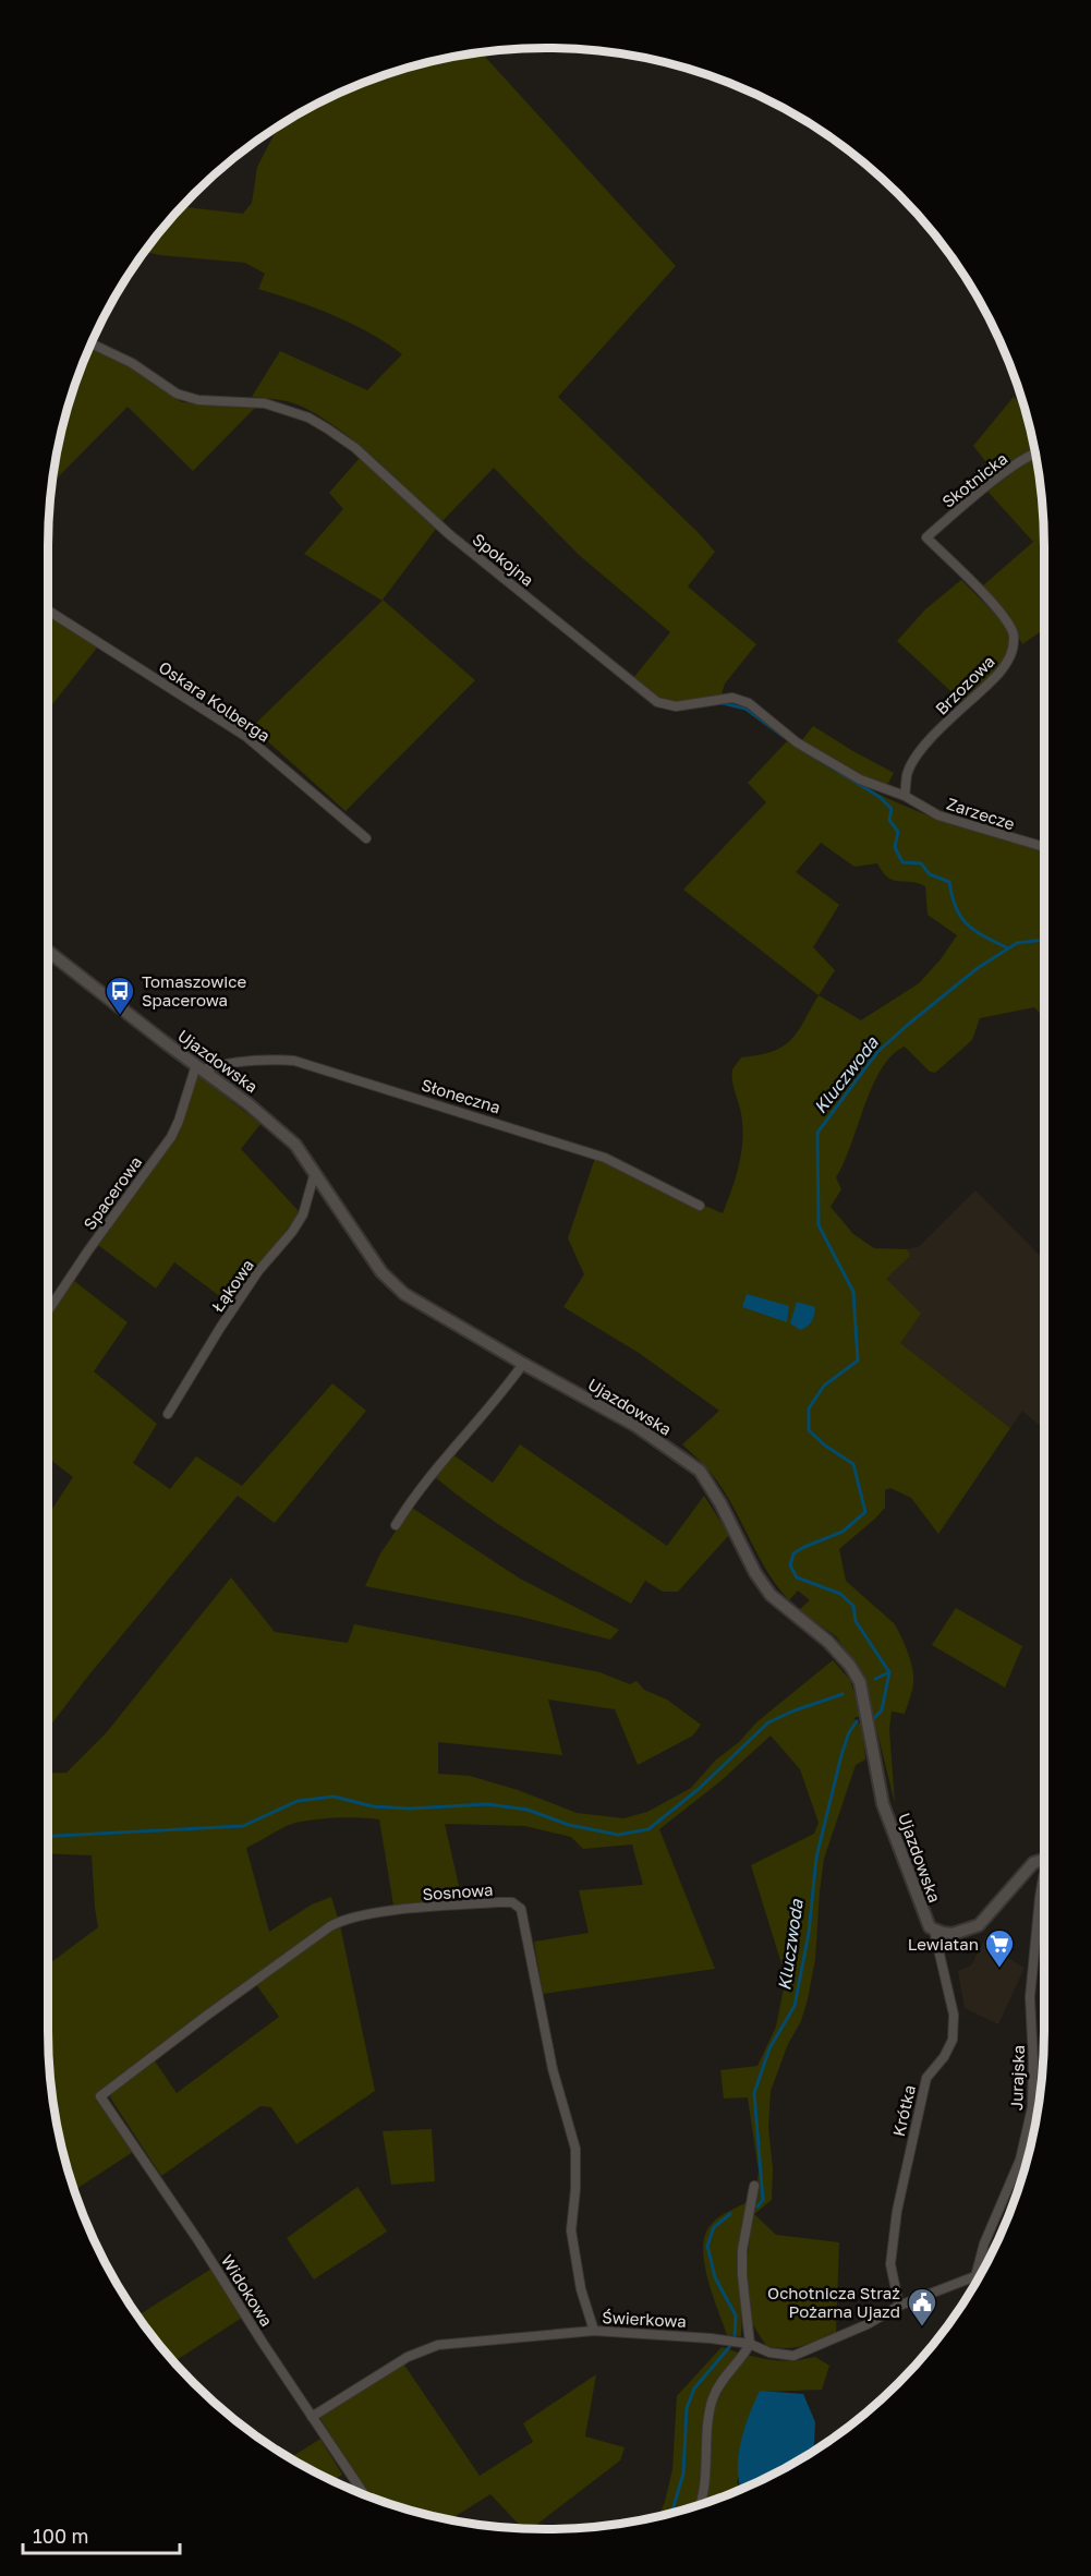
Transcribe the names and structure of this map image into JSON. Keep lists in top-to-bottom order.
{
  "streets": {
    "street": [
      "Skotnicka",
      "Spokojna",
      "Brzozowa",
      "Oskara Kolberga",
      "Zarzecze",
      "Ujazdowska",
      "Słoneczna",
      "Spacerowa",
      "Łąkowa",
      "Sosnowa",
      "Jurajska",
      "Krótka",
      "Widokowa",
      "Świerkowa"
    ]
  },
  "crossings": [
    ["Skotnicka", "Brzozowa"],
    ["Spokojna", "Brzozowa"],
    ["Spokojna", "Zarzecze"],
    ["Brzozowa", "Zarzecze"],
    ["Ujazdowska", "Słoneczna"],
    ["Ujazdowska", "Spacerowa"],
    ["Ujazdowska", "Łąkowa"],
    ["Ujazdowska", "Krótka"],
    ["Słoneczna", "Spacerowa"],
    ["Sosnowa", "Widokowa"],
    ["Sosnowa", "Świerkowa"],
    ["Jurajska", "Świerkowa"],
    ["Krótka", "Świerkowa"],
    ["Widokowa", "Świerkowa"]
  ],
  "water": ["Kluczwoda"],
  "places": {
    "bus stop": ["Tomaszowice Spacerowa"],
    "supermarket": ["Lewiatan"],
    "public building": ["Ochotnicza Straż Pożarna Ujazd"]
  },
  "scale_bar": "100 m"
}
